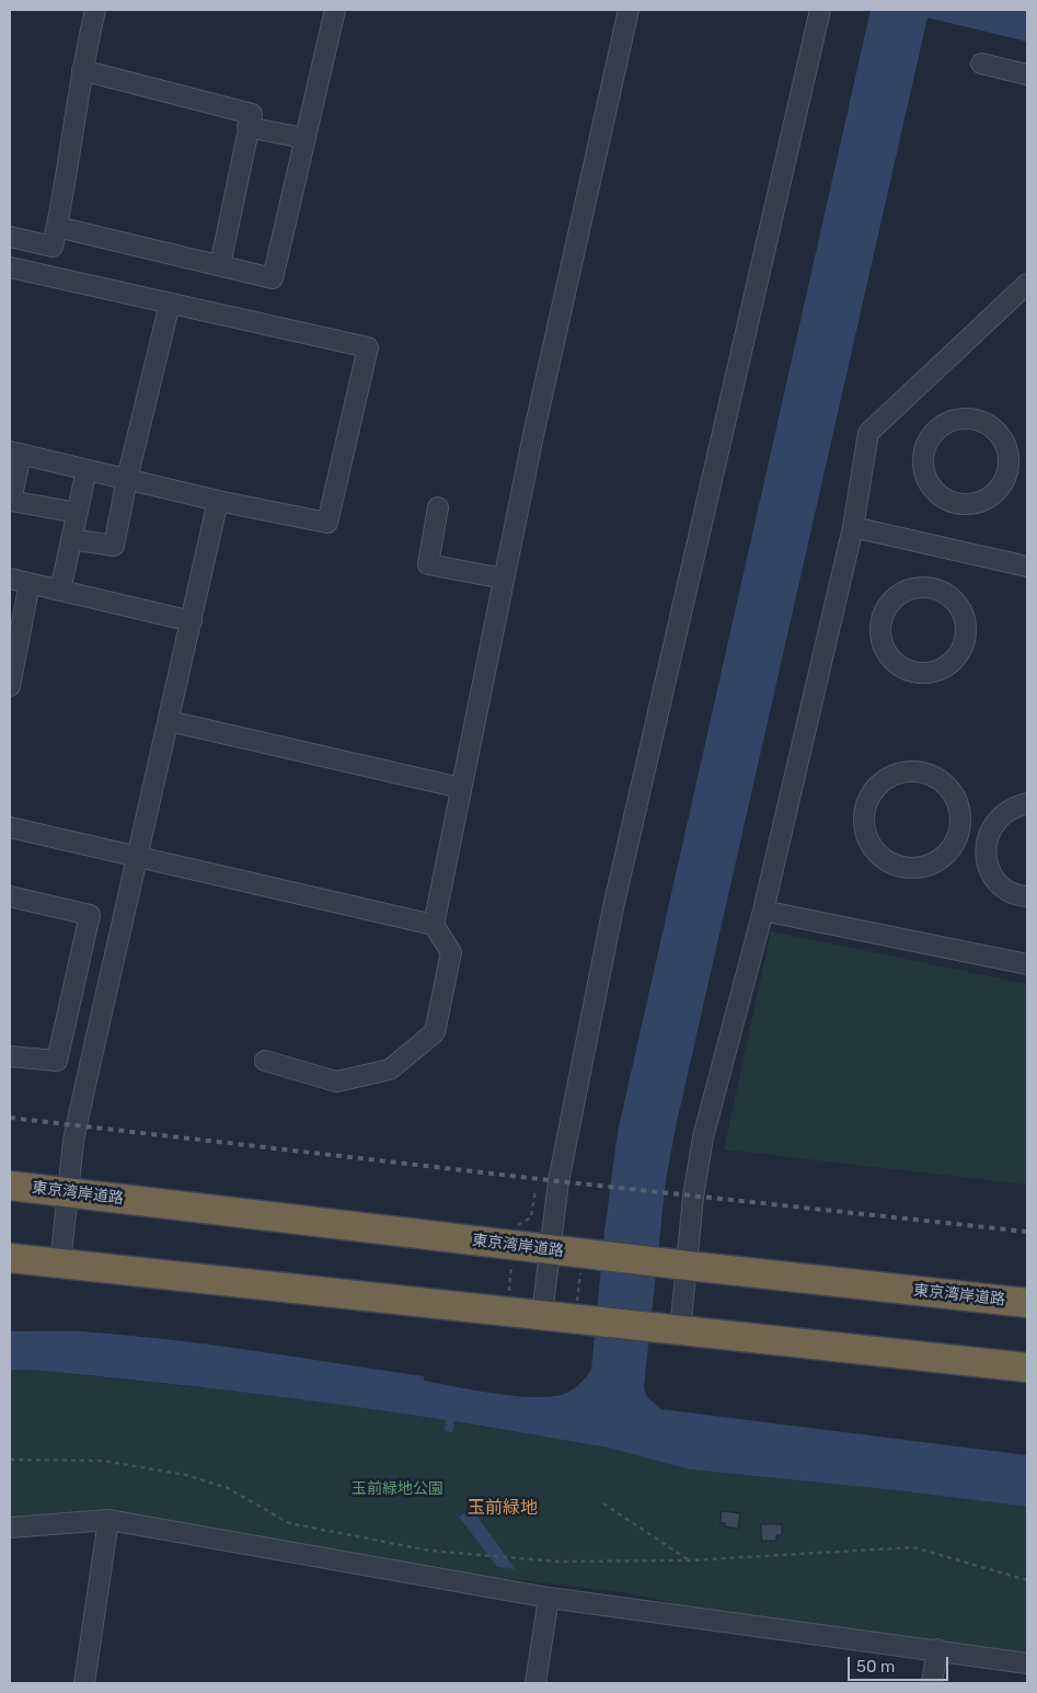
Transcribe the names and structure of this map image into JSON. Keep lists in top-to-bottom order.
{
  "streets": {
    "highway": ["東京湾岸道路"]
  },
  "districts": ["玉前緑地"],
  "parks": ["玉前緑地公園"],
  "scale_bar": "50 m"
}
